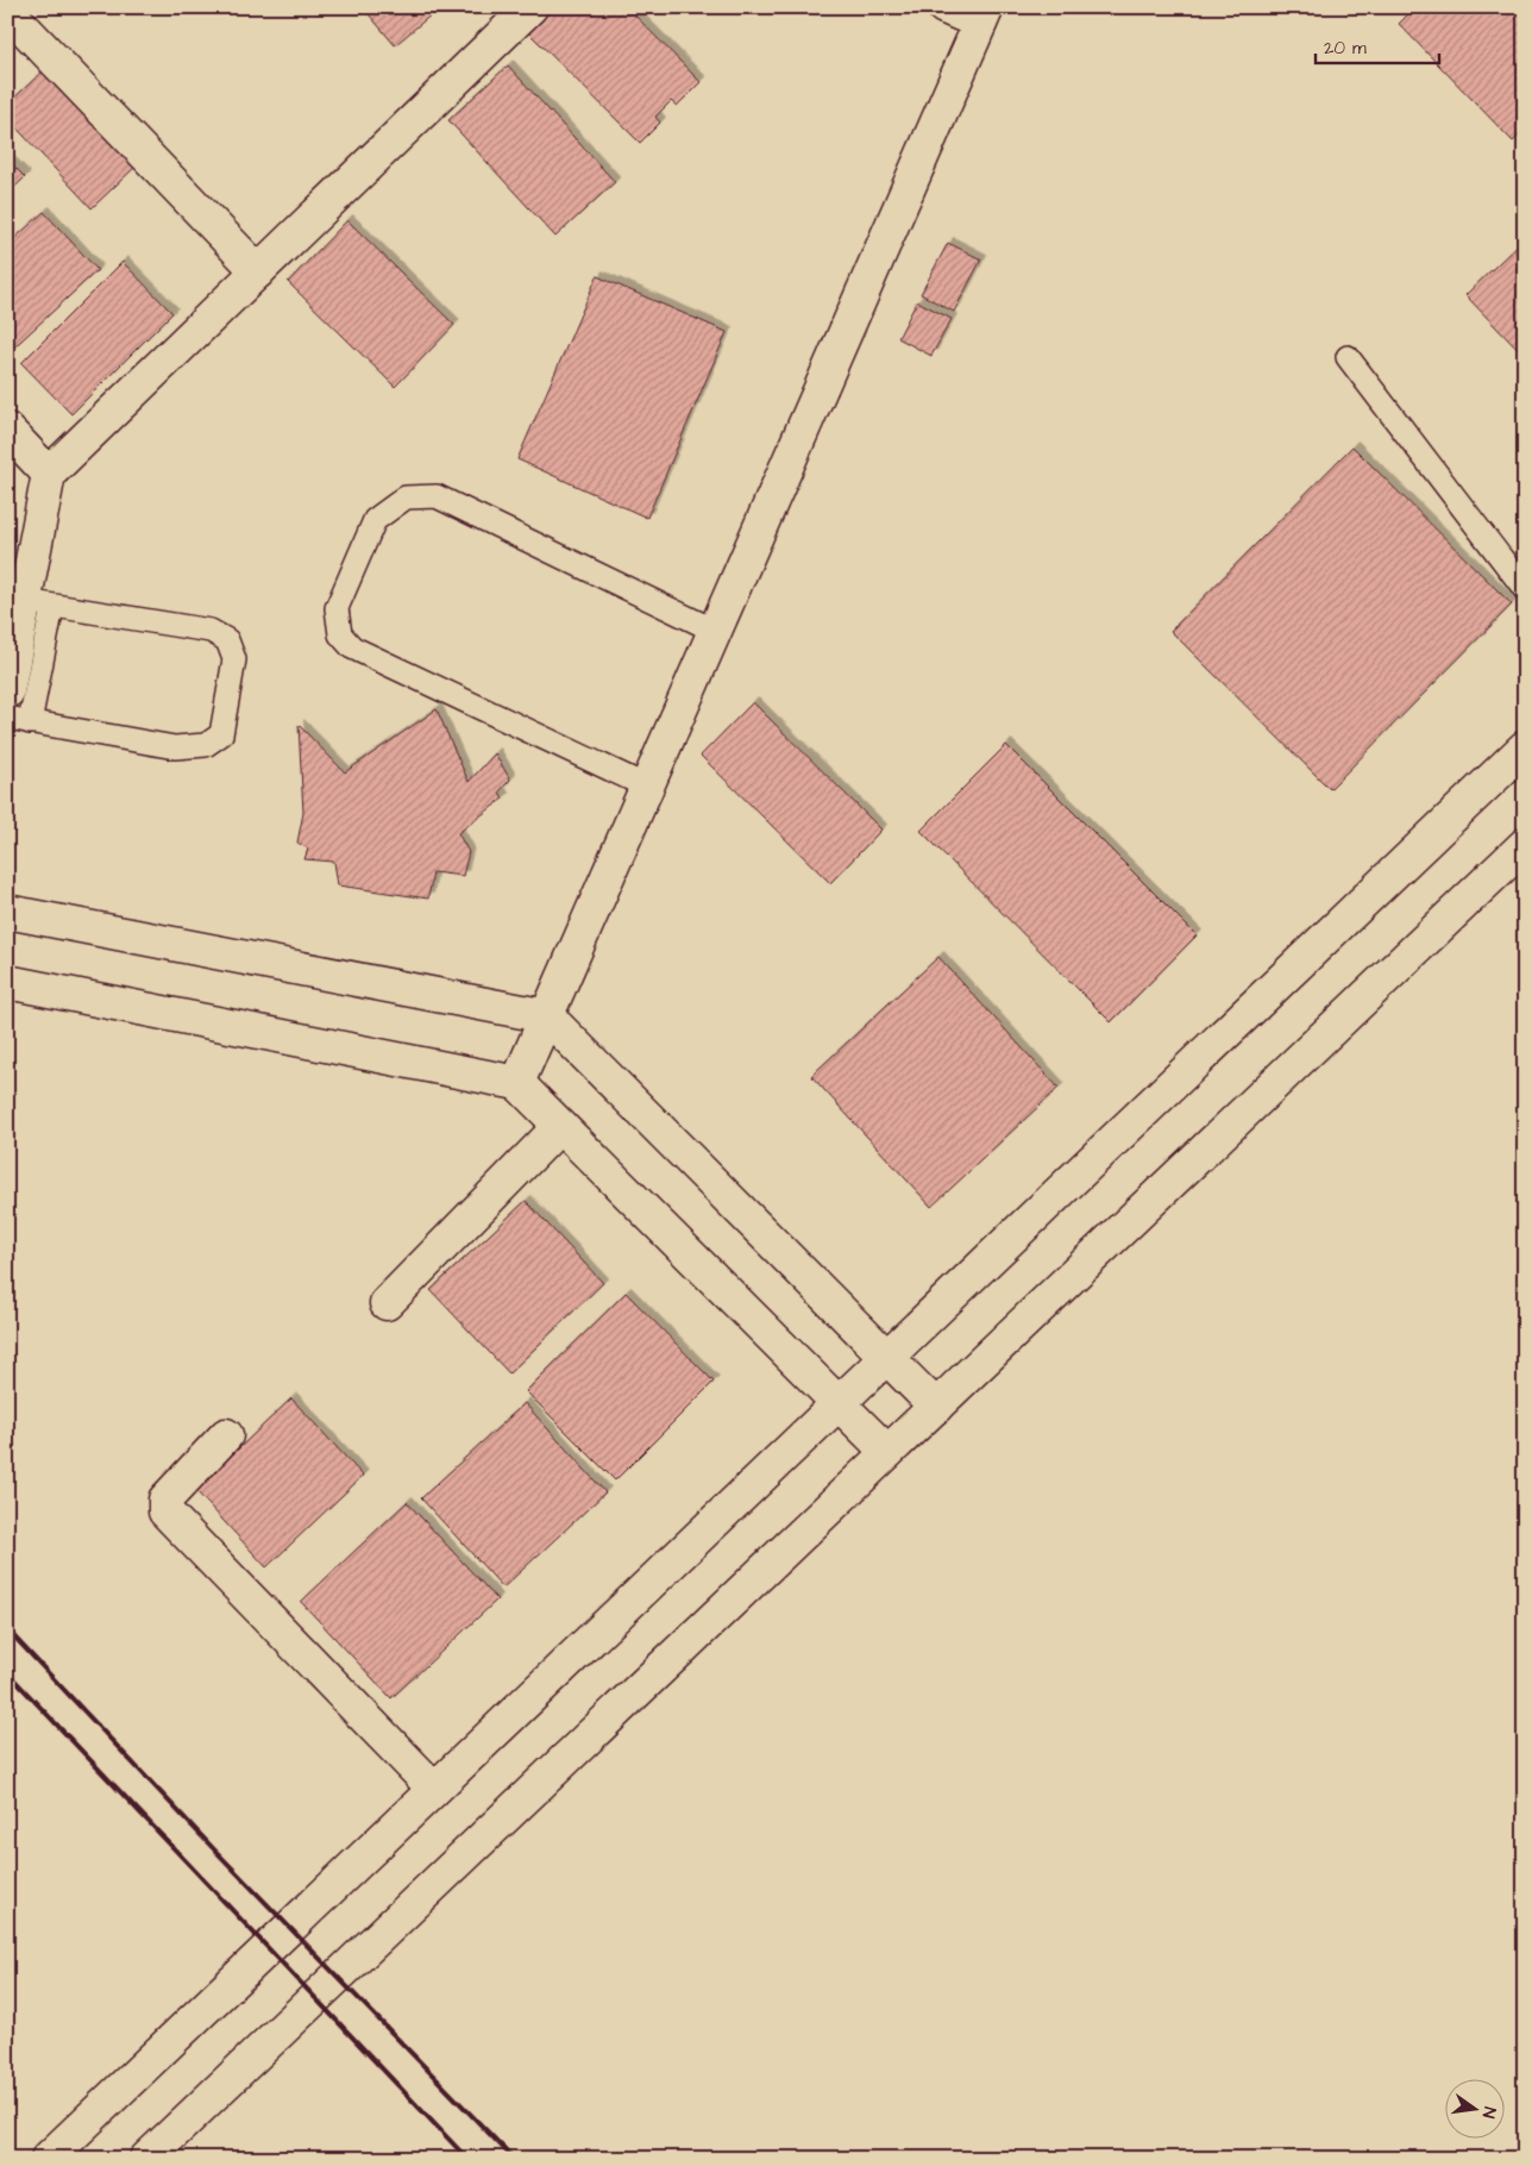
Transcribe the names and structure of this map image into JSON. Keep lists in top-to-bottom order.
{
  "scale_bar": "20 m",
  "north": "right"
}
